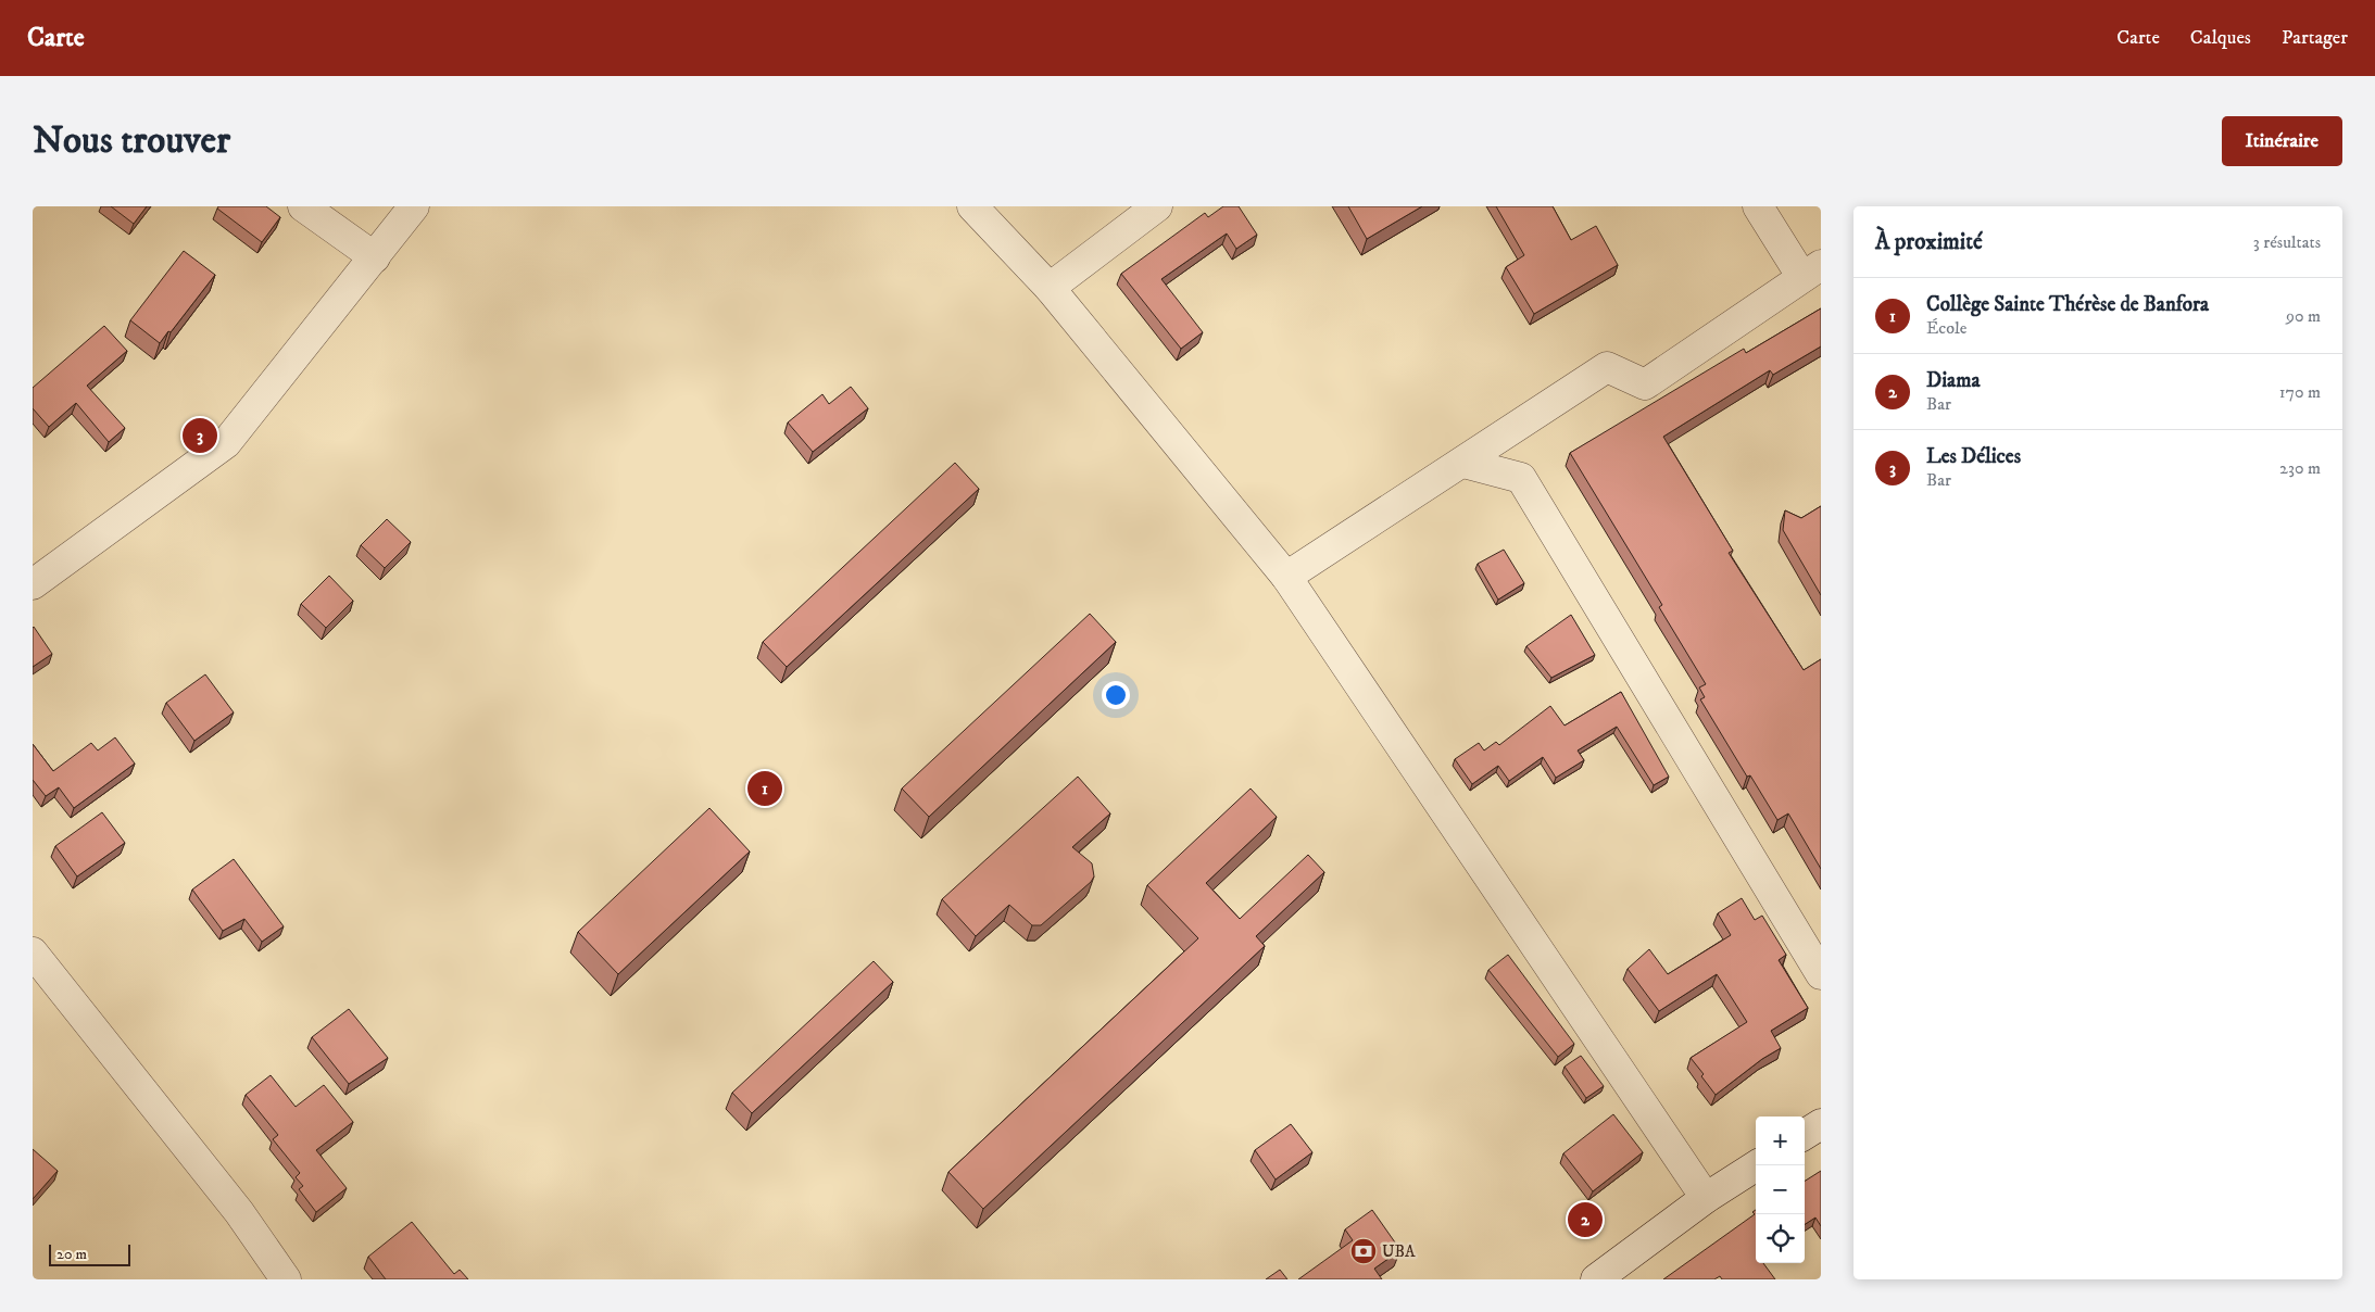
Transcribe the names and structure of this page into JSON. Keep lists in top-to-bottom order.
{
  "places": {
    "bank": ["UBA"]
  },
  "scale_bar": "20 m",
  "page": {
    "header": "Carte",
    "nav": ["Carte", "Calques", "Partager"],
    "buttons": "Itinéraire",
    "title": "Nous trouver",
    "heading": ["À proximité", "3 résultats"],
    "list": [
      {
        "mark": "1",
        "name": "Collège Sainte Thérèse de Banfora",
        "note": "École",
        "value": "90 m"
      },
      {
        "mark": "2",
        "name": "Diama",
        "note": "Bar",
        "value": "170 m"
      },
      {
        "mark": "3",
        "name": "Les Délices",
        "note": "Bar",
        "value": "230 m"
      }
    ],
    "pins": ["3", "1", "2"],
    "map_buttons": ["+", "−"],
    "scale": "20 m"
  }
}
